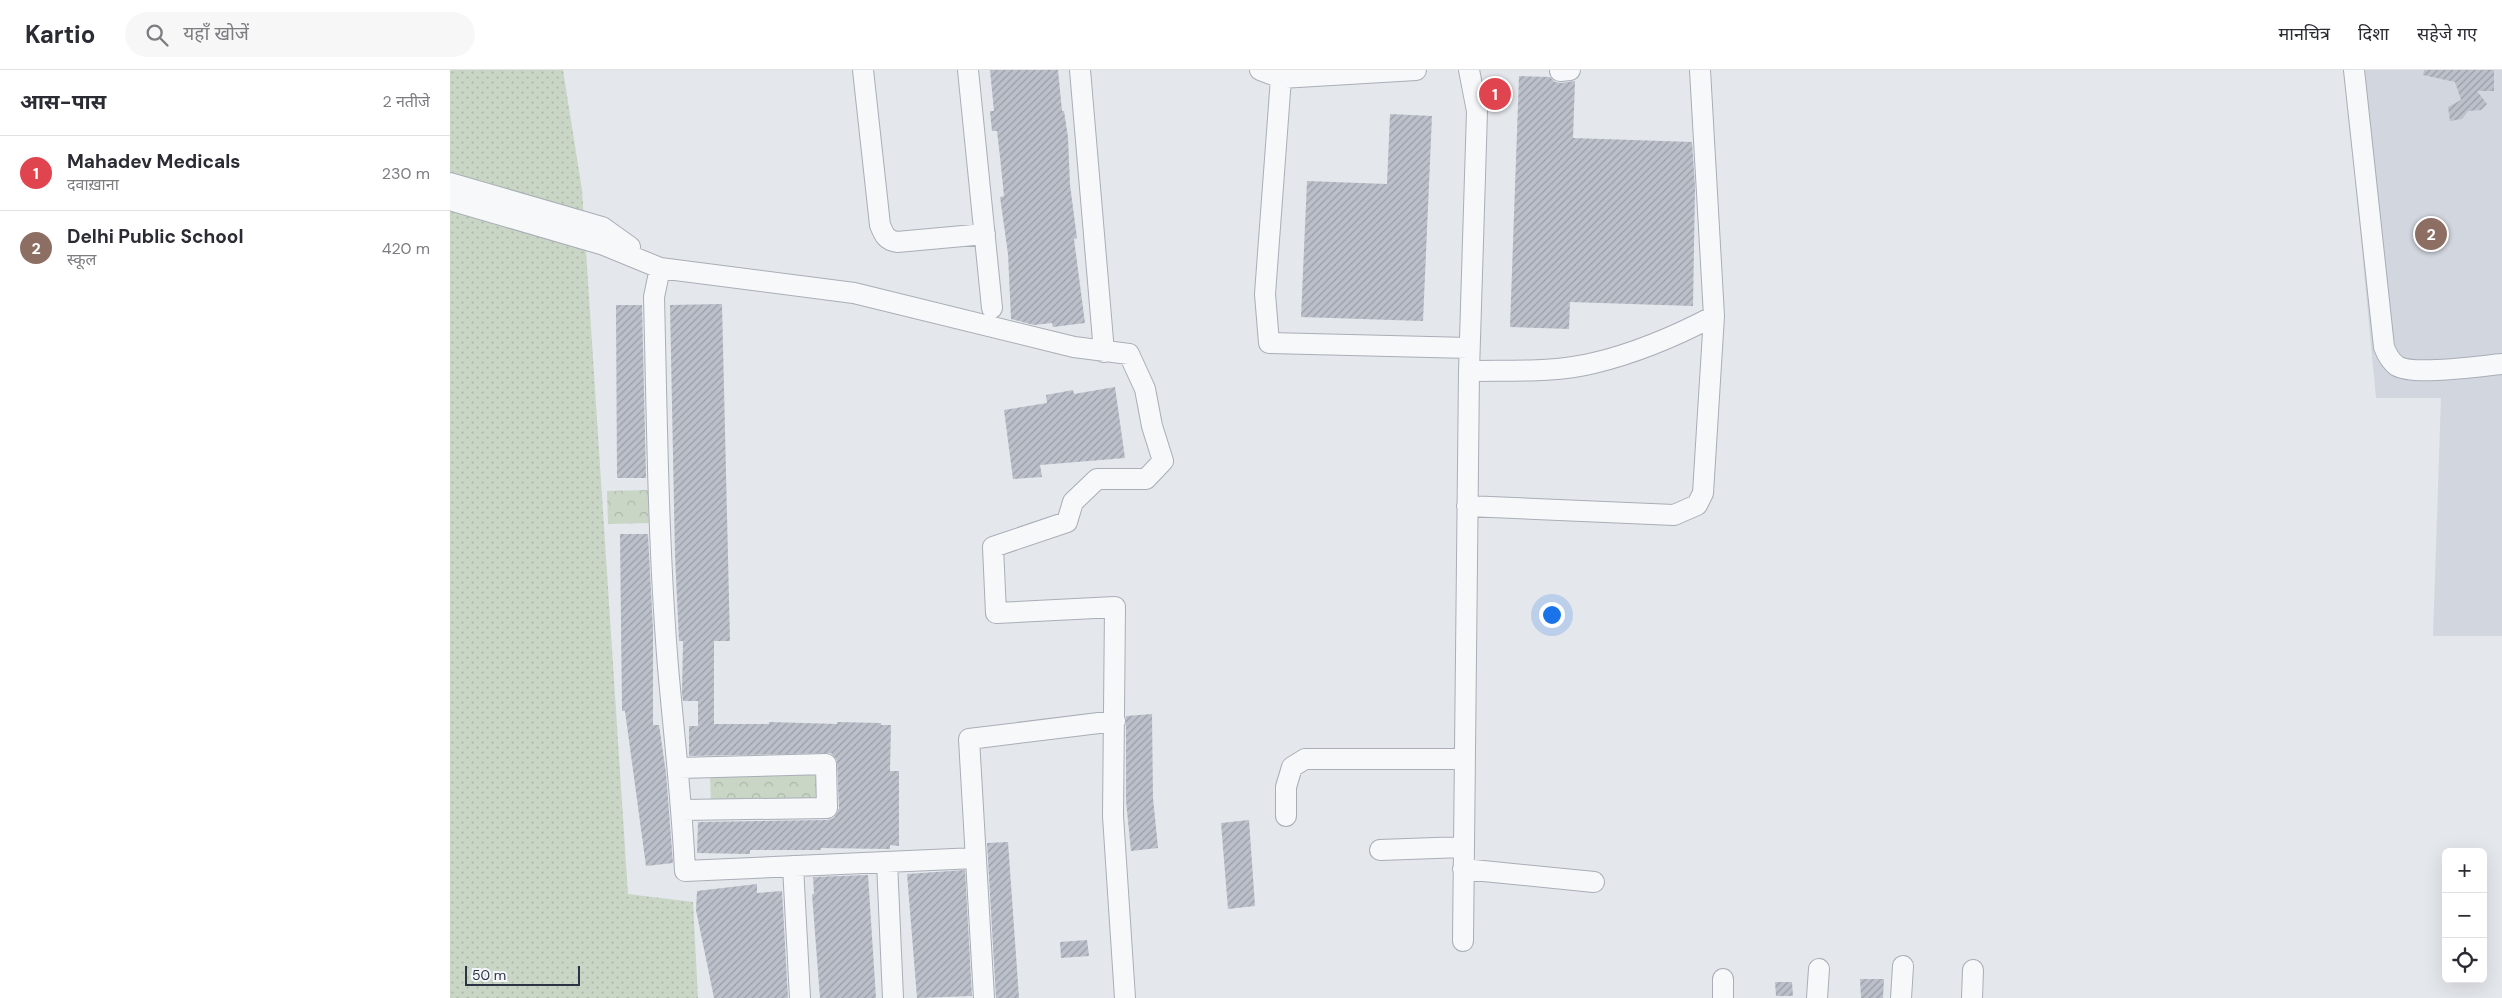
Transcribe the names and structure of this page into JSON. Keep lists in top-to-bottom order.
{
  "scale_bar": "50 m",
  "page": {
    "header": "Kartio",
    "search": "यहाँ खोजें",
    "nav": ["मानचित्र", "दिशा", "सहेजे गए"],
    "heading": ["आस-पास", "2 नतीजे"],
    "pins": ["1", "2"],
    "list": [
      {
        "mark": "1",
        "name": "Mahadev Medicals",
        "note": "दवाख़ाना",
        "value": "230 m"
      },
      {
        "mark": "2",
        "name": "Delhi Public School",
        "note": "स्कूल",
        "value": "420 m"
      }
    ],
    "map_buttons": ["+", "−"],
    "scale": "50 m"
  }
}
